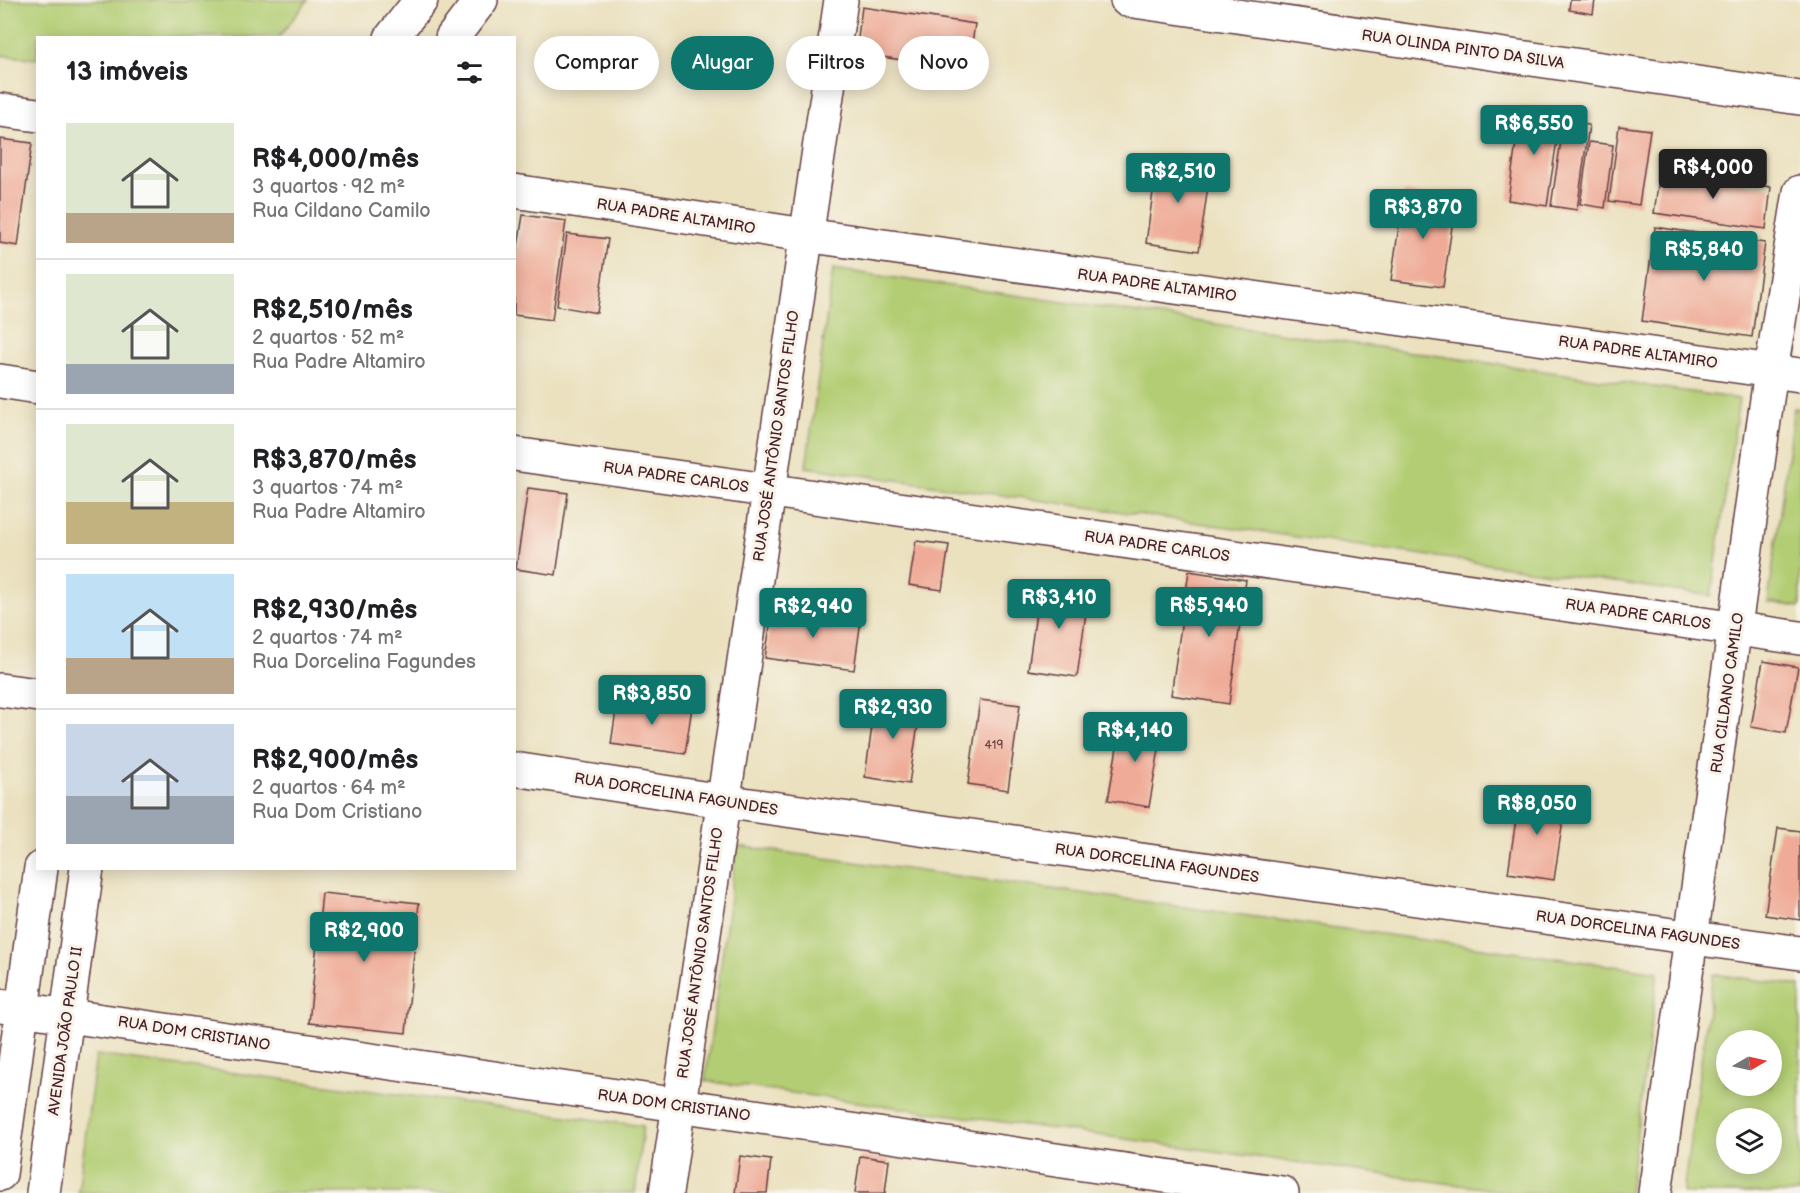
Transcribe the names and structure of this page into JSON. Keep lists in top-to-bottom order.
{
  "streets": {
    "street": [
      "RUA OLINDA PINTO DA SILVA",
      "RUA PADRE ALTAMIRO",
      "RUA JOSÉ ANTÔNIO SANTOS FILHO",
      "RUA PADRE CARLOS",
      "RUA CILDANO CAMILO",
      "RUA DORCELINA FAGUNDES",
      "AVENIDA JOÃO PAULO II",
      "RUA DOM CRISTIANO"
    ]
  },
  "crossings": [
    ["RUA PADRE ALTAMIRO", "RUA JOSÉ ANTÔNIO SANTOS FILHO"],
    ["RUA PADRE ALTAMIRO", "RUA CILDANO CAMILO"],
    ["RUA JOSÉ ANTÔNIO SANTOS FILHO", "RUA PADRE CARLOS"],
    ["RUA JOSÉ ANTÔNIO SANTOS FILHO", "RUA DORCELINA FAGUNDES"],
    ["RUA JOSÉ ANTÔNIO SANTOS FILHO", "RUA DOM CRISTIANO"],
    ["RUA PADRE CARLOS", "RUA CILDANO CAMILO"],
    ["RUA CILDANO CAMILO", "RUA DORCELINA FAGUNDES"],
    ["AVENIDA JOÃO PAULO II", "RUA DOM CRISTIANO"]
  ],
  "house_numbers": ["419"],
  "north": "right",
  "page": {
    "chip": [
      "Comprar",
      "Alugar",
      "Filtros",
      "Novo"
    ],
    "heading": "13 imóveis",
    "price": [
      "R$6,550",
      "R$4,000",
      "R$2,510",
      "R$3,870",
      "R$5,840",
      "R$3,410",
      "R$5,940",
      "R$2,940",
      "R$3,850",
      "R$2,930",
      "R$4,140",
      "R$8,050",
      "R$2,900"
    ],
    "list": [
      {
        "name": "R$4,000/mês",
        "note": "3 quartos · 92 m² · Rua Cildano Camilo"
      },
      {
        "name": "R$2,510/mês",
        "note": "2 quartos · 52 m² · Rua Padre Altamiro"
      },
      {
        "name": "R$3,870/mês",
        "note": "3 quartos · 74 m² · Rua Padre Altamiro"
      },
      {
        "name": "R$2,930/mês",
        "note": "2 quartos · 74 m² · Rua Dorcelina Fagundes"
      },
      {
        "name": "R$2,900/mês",
        "note": "2 quartos · 64 m² · Rua Dom Cristiano"
      }
    ]
  }
}
